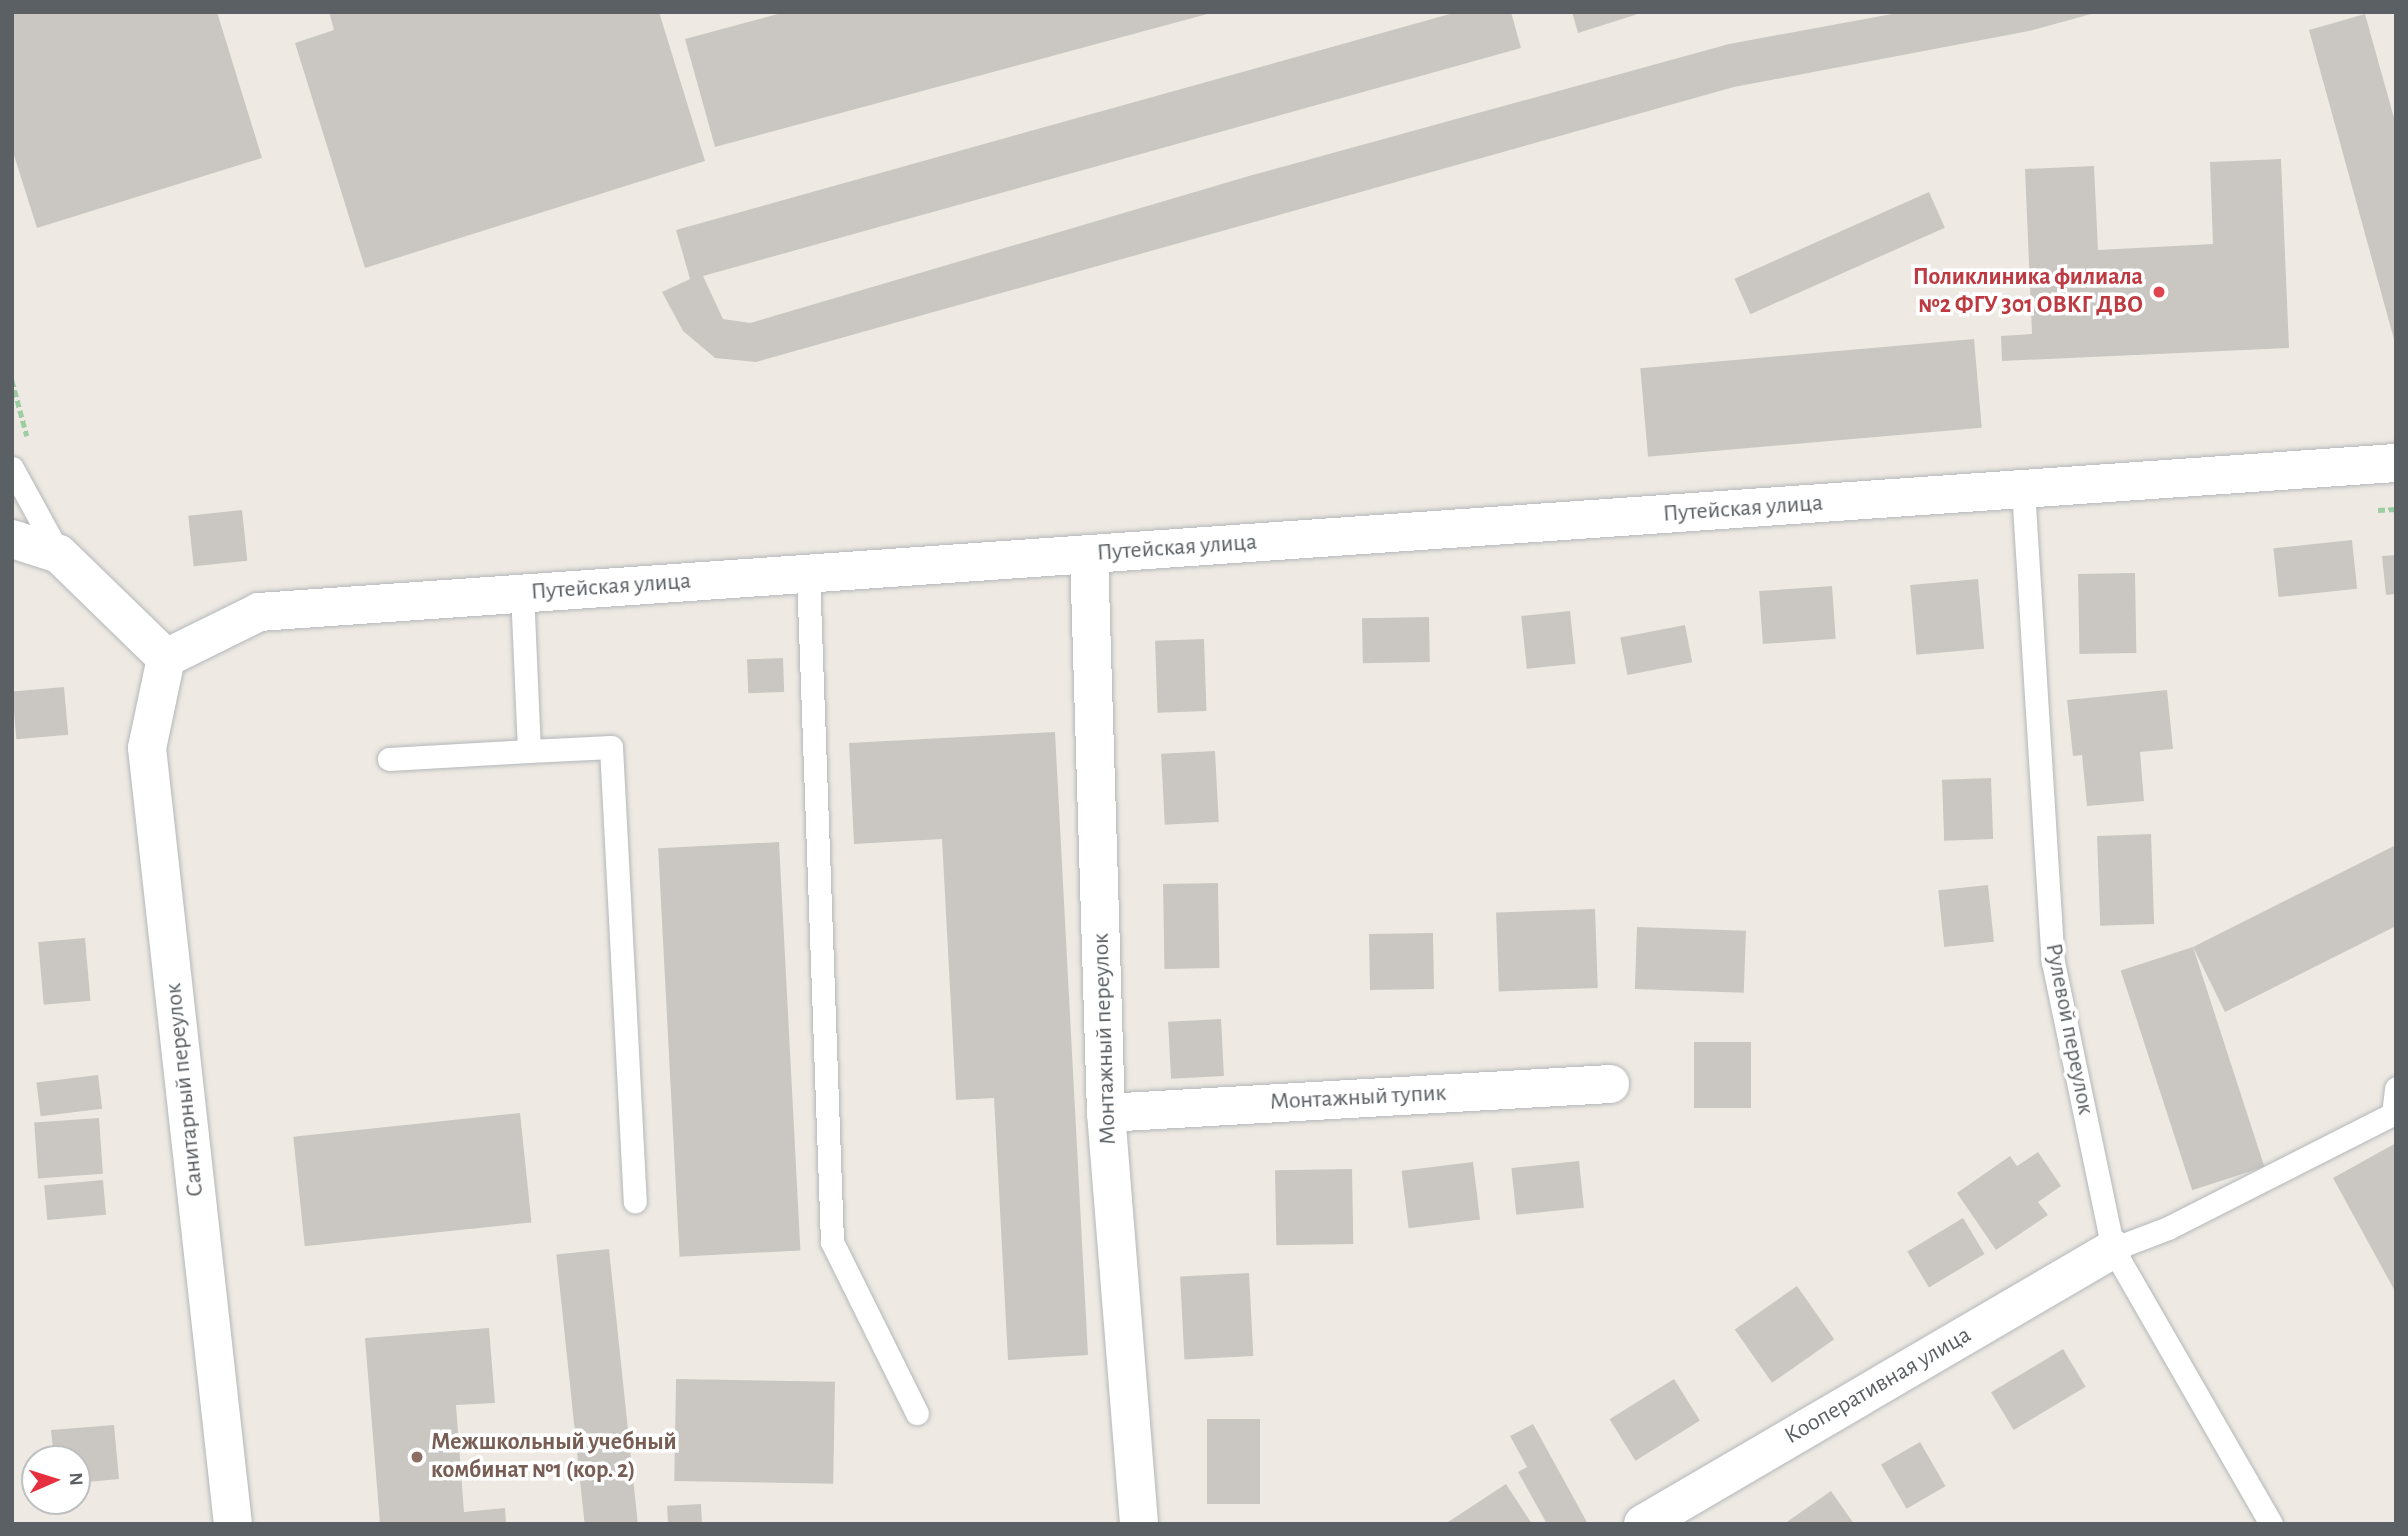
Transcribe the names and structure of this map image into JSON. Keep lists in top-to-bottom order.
{
  "streets": {
    "street": [
      "Путейская улица",
      "Монтажный переулок",
      "Санитарный переулок",
      "Монтажный тупик",
      "Кооперативная улица"
    ],
    "lane": ["Рулевой переулок"]
  },
  "crossings": [
    ["Путейская улица", "Рулевой переулок"],
    ["Путейская улица", "Монтажный переулок"],
    ["Путейская улица", "Санитарный переулок"],
    ["Рулевой переулок", "Кооперативная улица"],
    ["Монтажный переулок", "Монтажный тупик"]
  ],
  "places": ["Поликлиника филиала №2 ФГУ 301 ОВКГ ДВО", "Межшкольный учебный комбинат №1 (кор. 2)"],
  "north": "right"
}
